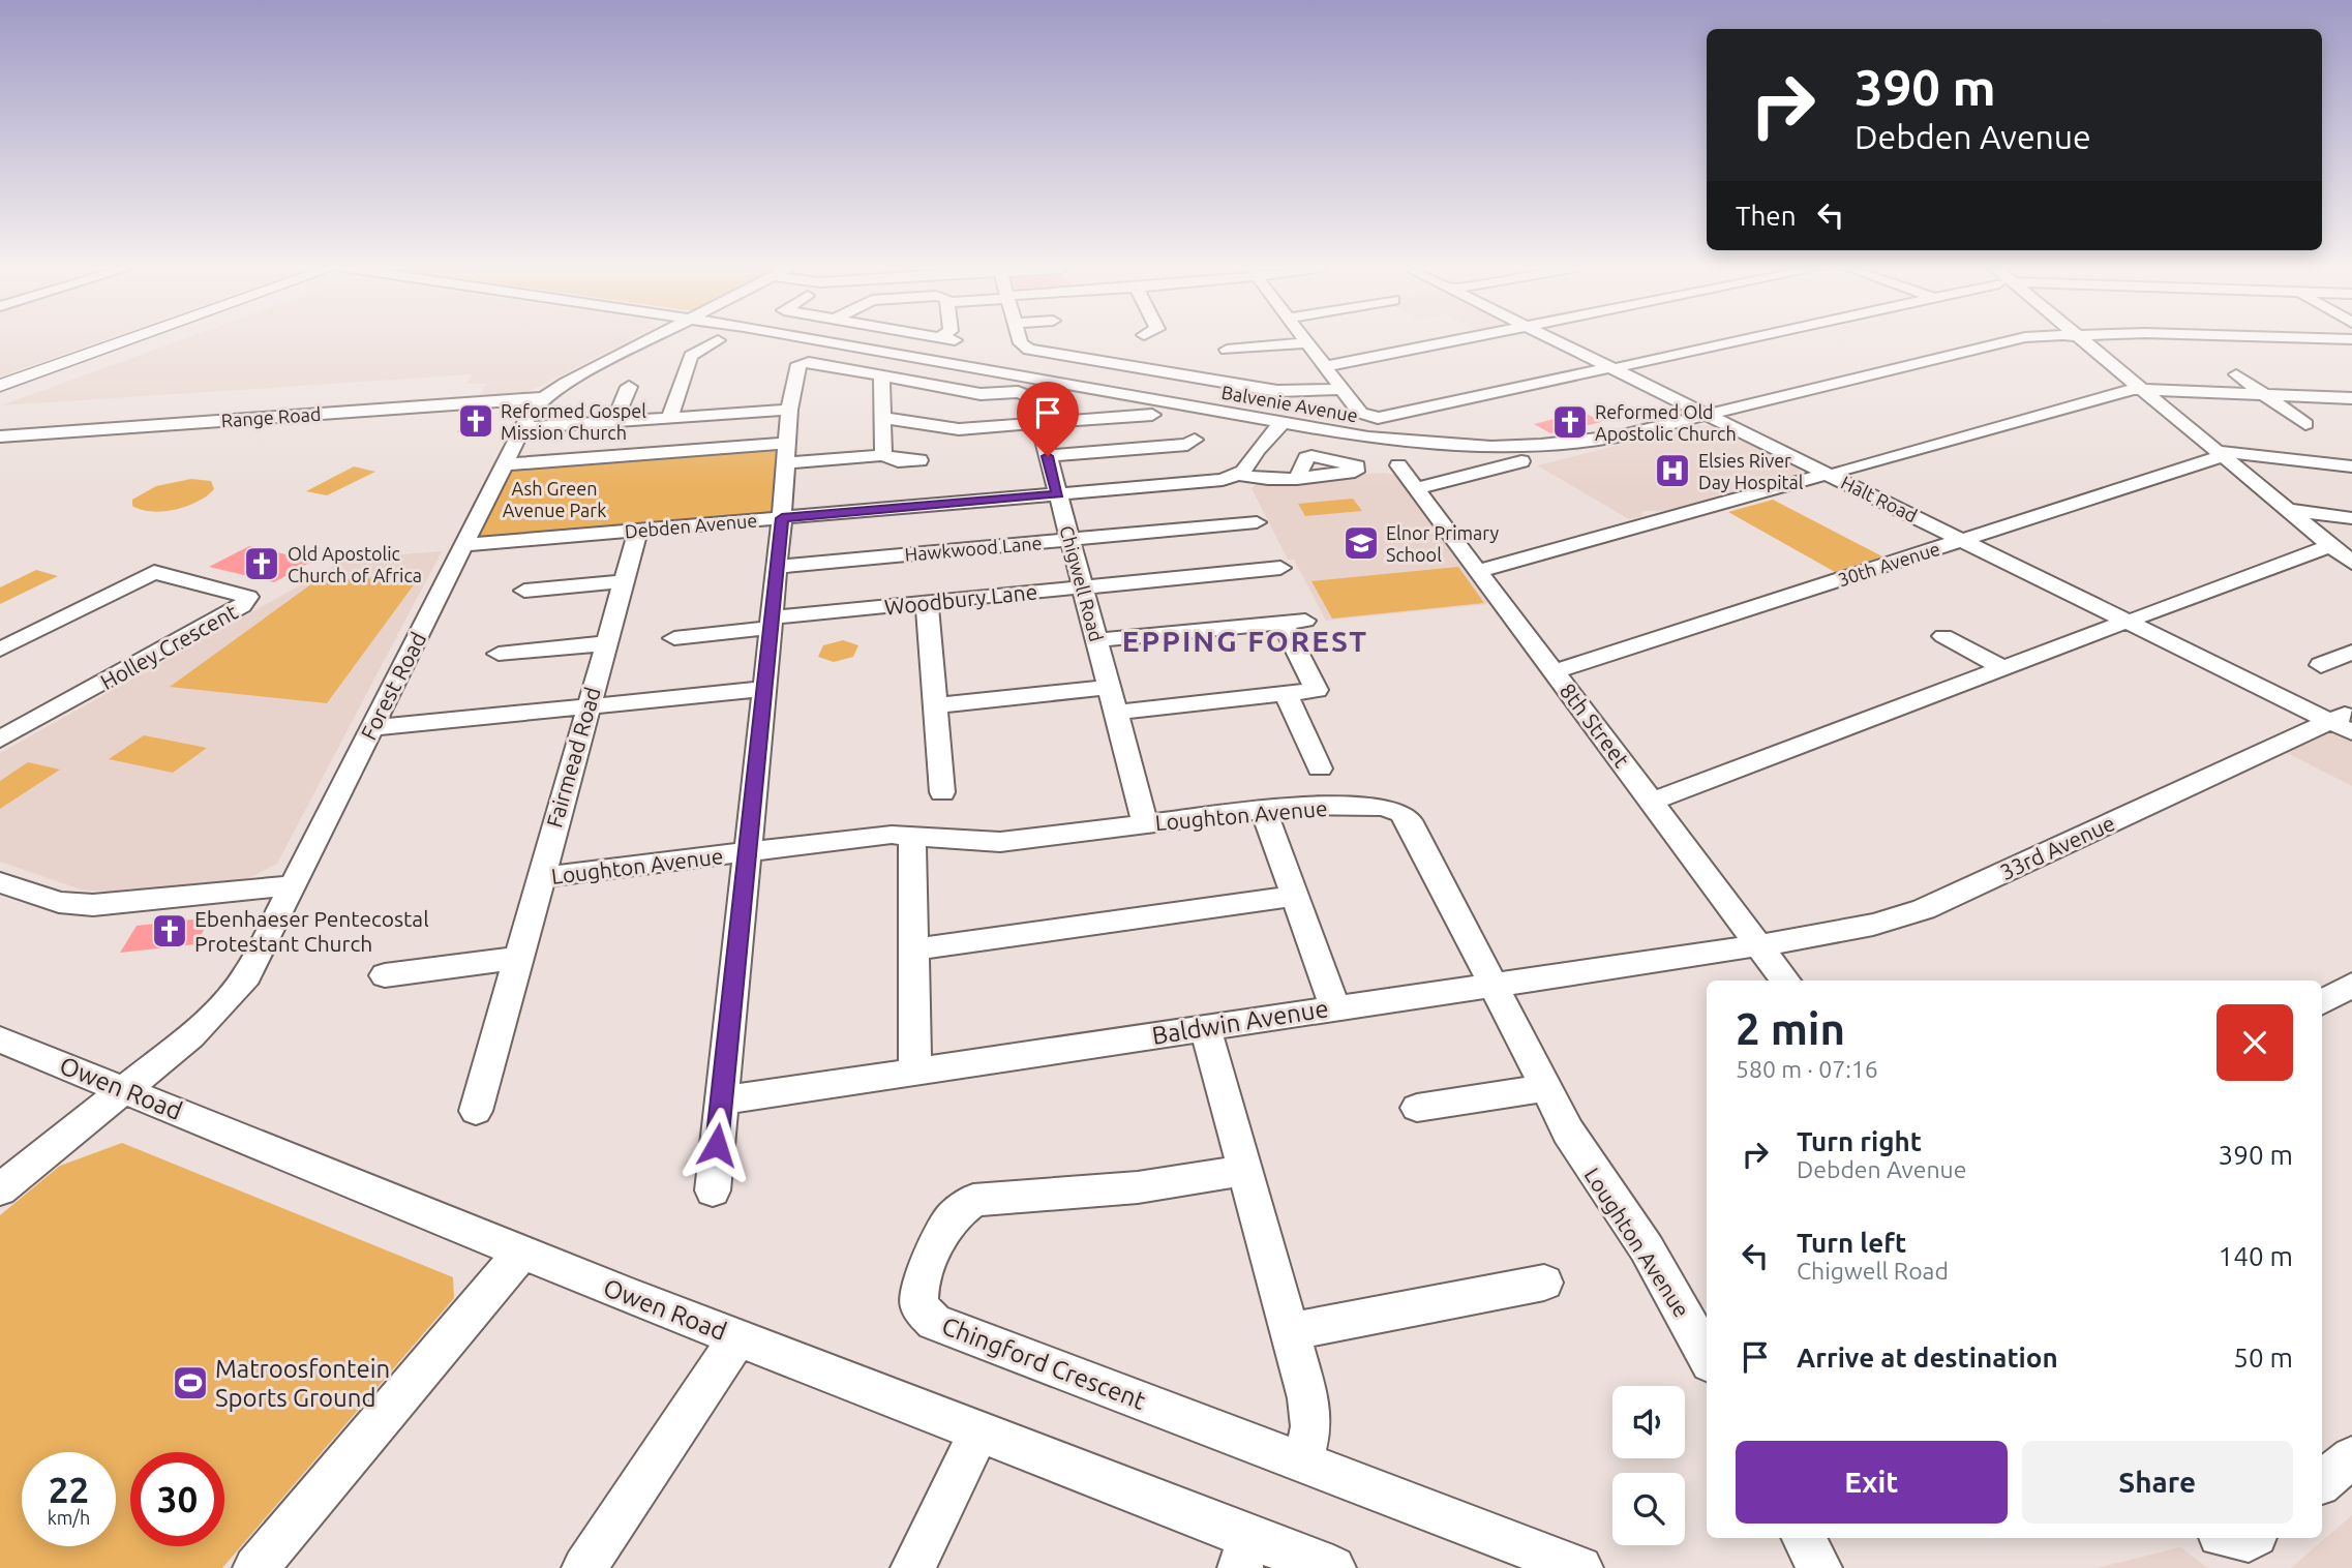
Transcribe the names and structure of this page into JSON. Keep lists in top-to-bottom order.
{
  "streets": {
    "street": [
      "Balvenie Avenue",
      "Range Road",
      "Halt Road",
      "Debden Avenue",
      "Hawkwood Lane",
      "30th Avenue",
      "Chigwell Road",
      "Woodbury Lane",
      "Holley Crescent",
      "Forest Road",
      "8th Street",
      "Fairmead Road",
      "Loughton Avenue",
      "33rd Avenue",
      "Baldwin Avenue",
      "Owen Road",
      "Chingford Crescent"
    ]
  },
  "crossings": [
    ["Balvenie Avenue", "Halt Road"],
    ["Range Road", "Forest Road"],
    ["Halt Road", "30th Avenue"],
    ["Halt Road", "33rd Avenue"],
    ["Debden Avenue", "Chigwell Road"],
    ["Debden Avenue", "Forest Road"],
    ["Debden Avenue", "Fairmead Road"],
    ["Hawkwood Lane", "Chigwell Road"],
    ["30th Avenue", "8th Street"],
    ["Chigwell Road", "Woodbury Lane"],
    ["Chigwell Road", "Loughton Avenue"],
    ["Forest Road", "Owen Road"],
    ["8th Street", "33rd Avenue"],
    ["8th Street", "Baldwin Avenue"],
    ["Fairmead Road", "Loughton Avenue"],
    ["Loughton Avenue", "Baldwin Avenue"],
    ["33rd Avenue", "Baldwin Avenue"]
  ],
  "districts": ["EPPING FOREST"],
  "parks": ["Ash Green Avenue Park"],
  "places": {
    "church": [
      "Reformed Gospel Mission Church",
      "Reformed Old Apostolic Church",
      "Old Apostolic Church of Africa",
      "Ebenhaeser Pentecostal Protestant Church"
    ],
    "hospital": ["Elsies River Day Hospital"],
    "school or university": ["Elnor Primary School"],
    "sports": ["Matroosfontein Sports Ground"]
  },
  "page": {
    "turn": ["390 m", "Debden Avenue"],
    "then": "Then",
    "heading": ["2 min", "580 m · 07:16"],
    "list": [
      {
        "name": "Turn right",
        "note": "Debden Avenue",
        "value": "390 m"
      },
      {
        "name": "Turn left",
        "note": "Chigwell Road",
        "value": "140 m"
      },
      {
        "name": "Arrive at destination",
        "value": "50 m"
      }
    ],
    "buttons": ["Exit", "Share"],
    "speed": "22 km/h",
    "limit": "30"
  }
}
